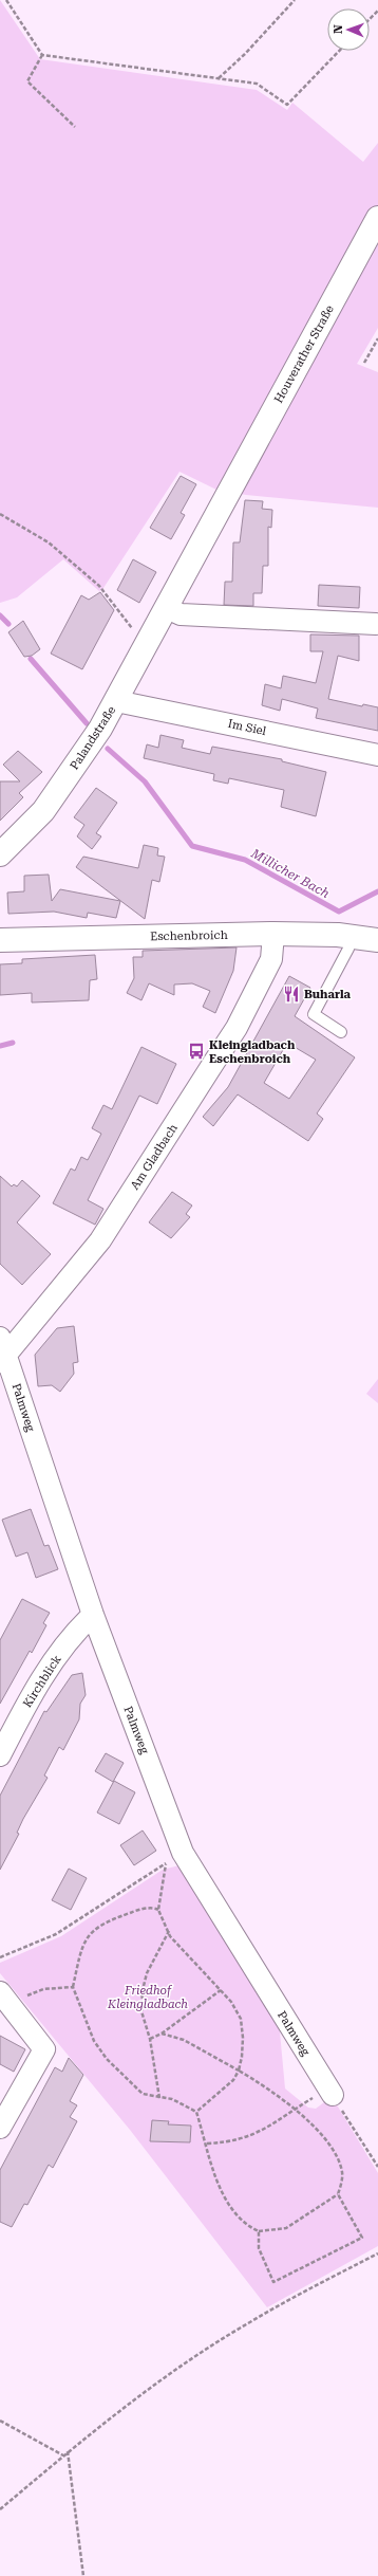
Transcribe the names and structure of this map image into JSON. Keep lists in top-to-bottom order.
{
  "streets": {
    "main road": ["Houverather Straße", "Palandstraße", "Eschenbroich"],
    "street": [
      "Im Siel",
      "Am Gladbach",
      "Palmweg",
      "Kirchblick"
    ]
  },
  "crossings": [
    ["Houverather Straße", "Palandstraße"],
    ["Im Siel", "Palandstraße"],
    ["Eschenbroich", "Am Gladbach"],
    ["Am Gladbach", "Palmweg"],
    ["Palmweg", "Kirchblick"]
  ],
  "water": ["Millicher Bach"],
  "parks": ["Friedhof Kleingladbach"],
  "places": {
    "restaurant": ["Buharla"],
    "bus stop": ["Kleingladbach Eschenbroich"]
  },
  "north": "left"
}
